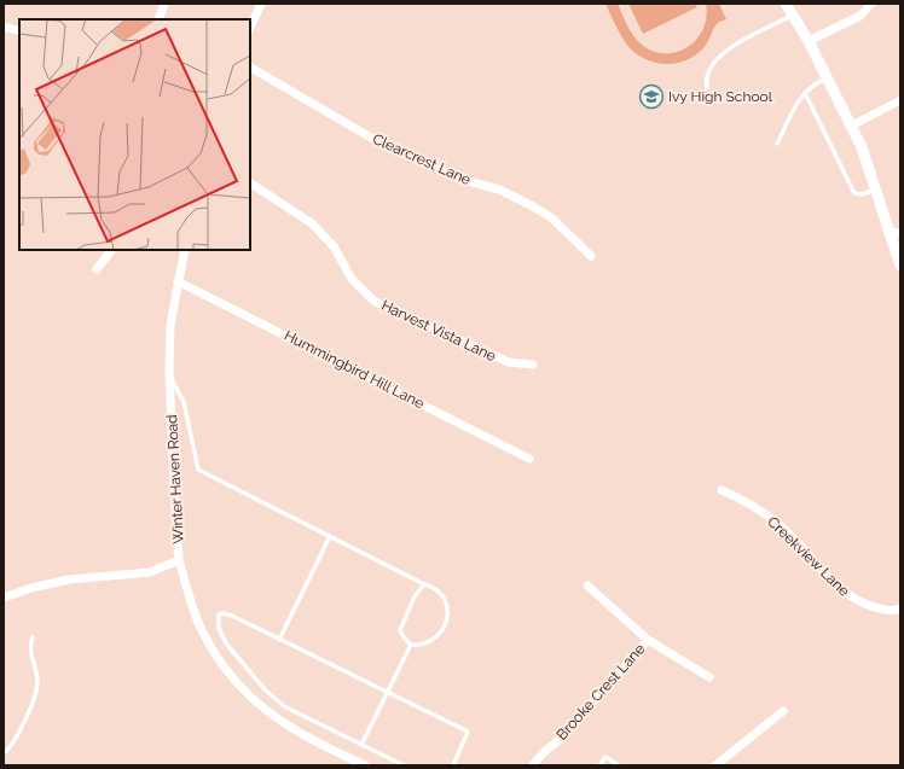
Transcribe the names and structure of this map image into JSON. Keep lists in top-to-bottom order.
{
  "streets": {
    "street": [
      "Clearcrest Lane",
      "Harvest Vista Lane",
      "Hummingbird Hill Lane",
      "Winter Haven Road",
      "Creekview Lane",
      "Brooke Crest Lane"
    ]
  },
  "crossings": [
    ["Hummingbird Hill Lane", "Winter Haven Road"]
  ],
  "places": {
    "school or university": ["Ivy High School"]
  }
}
